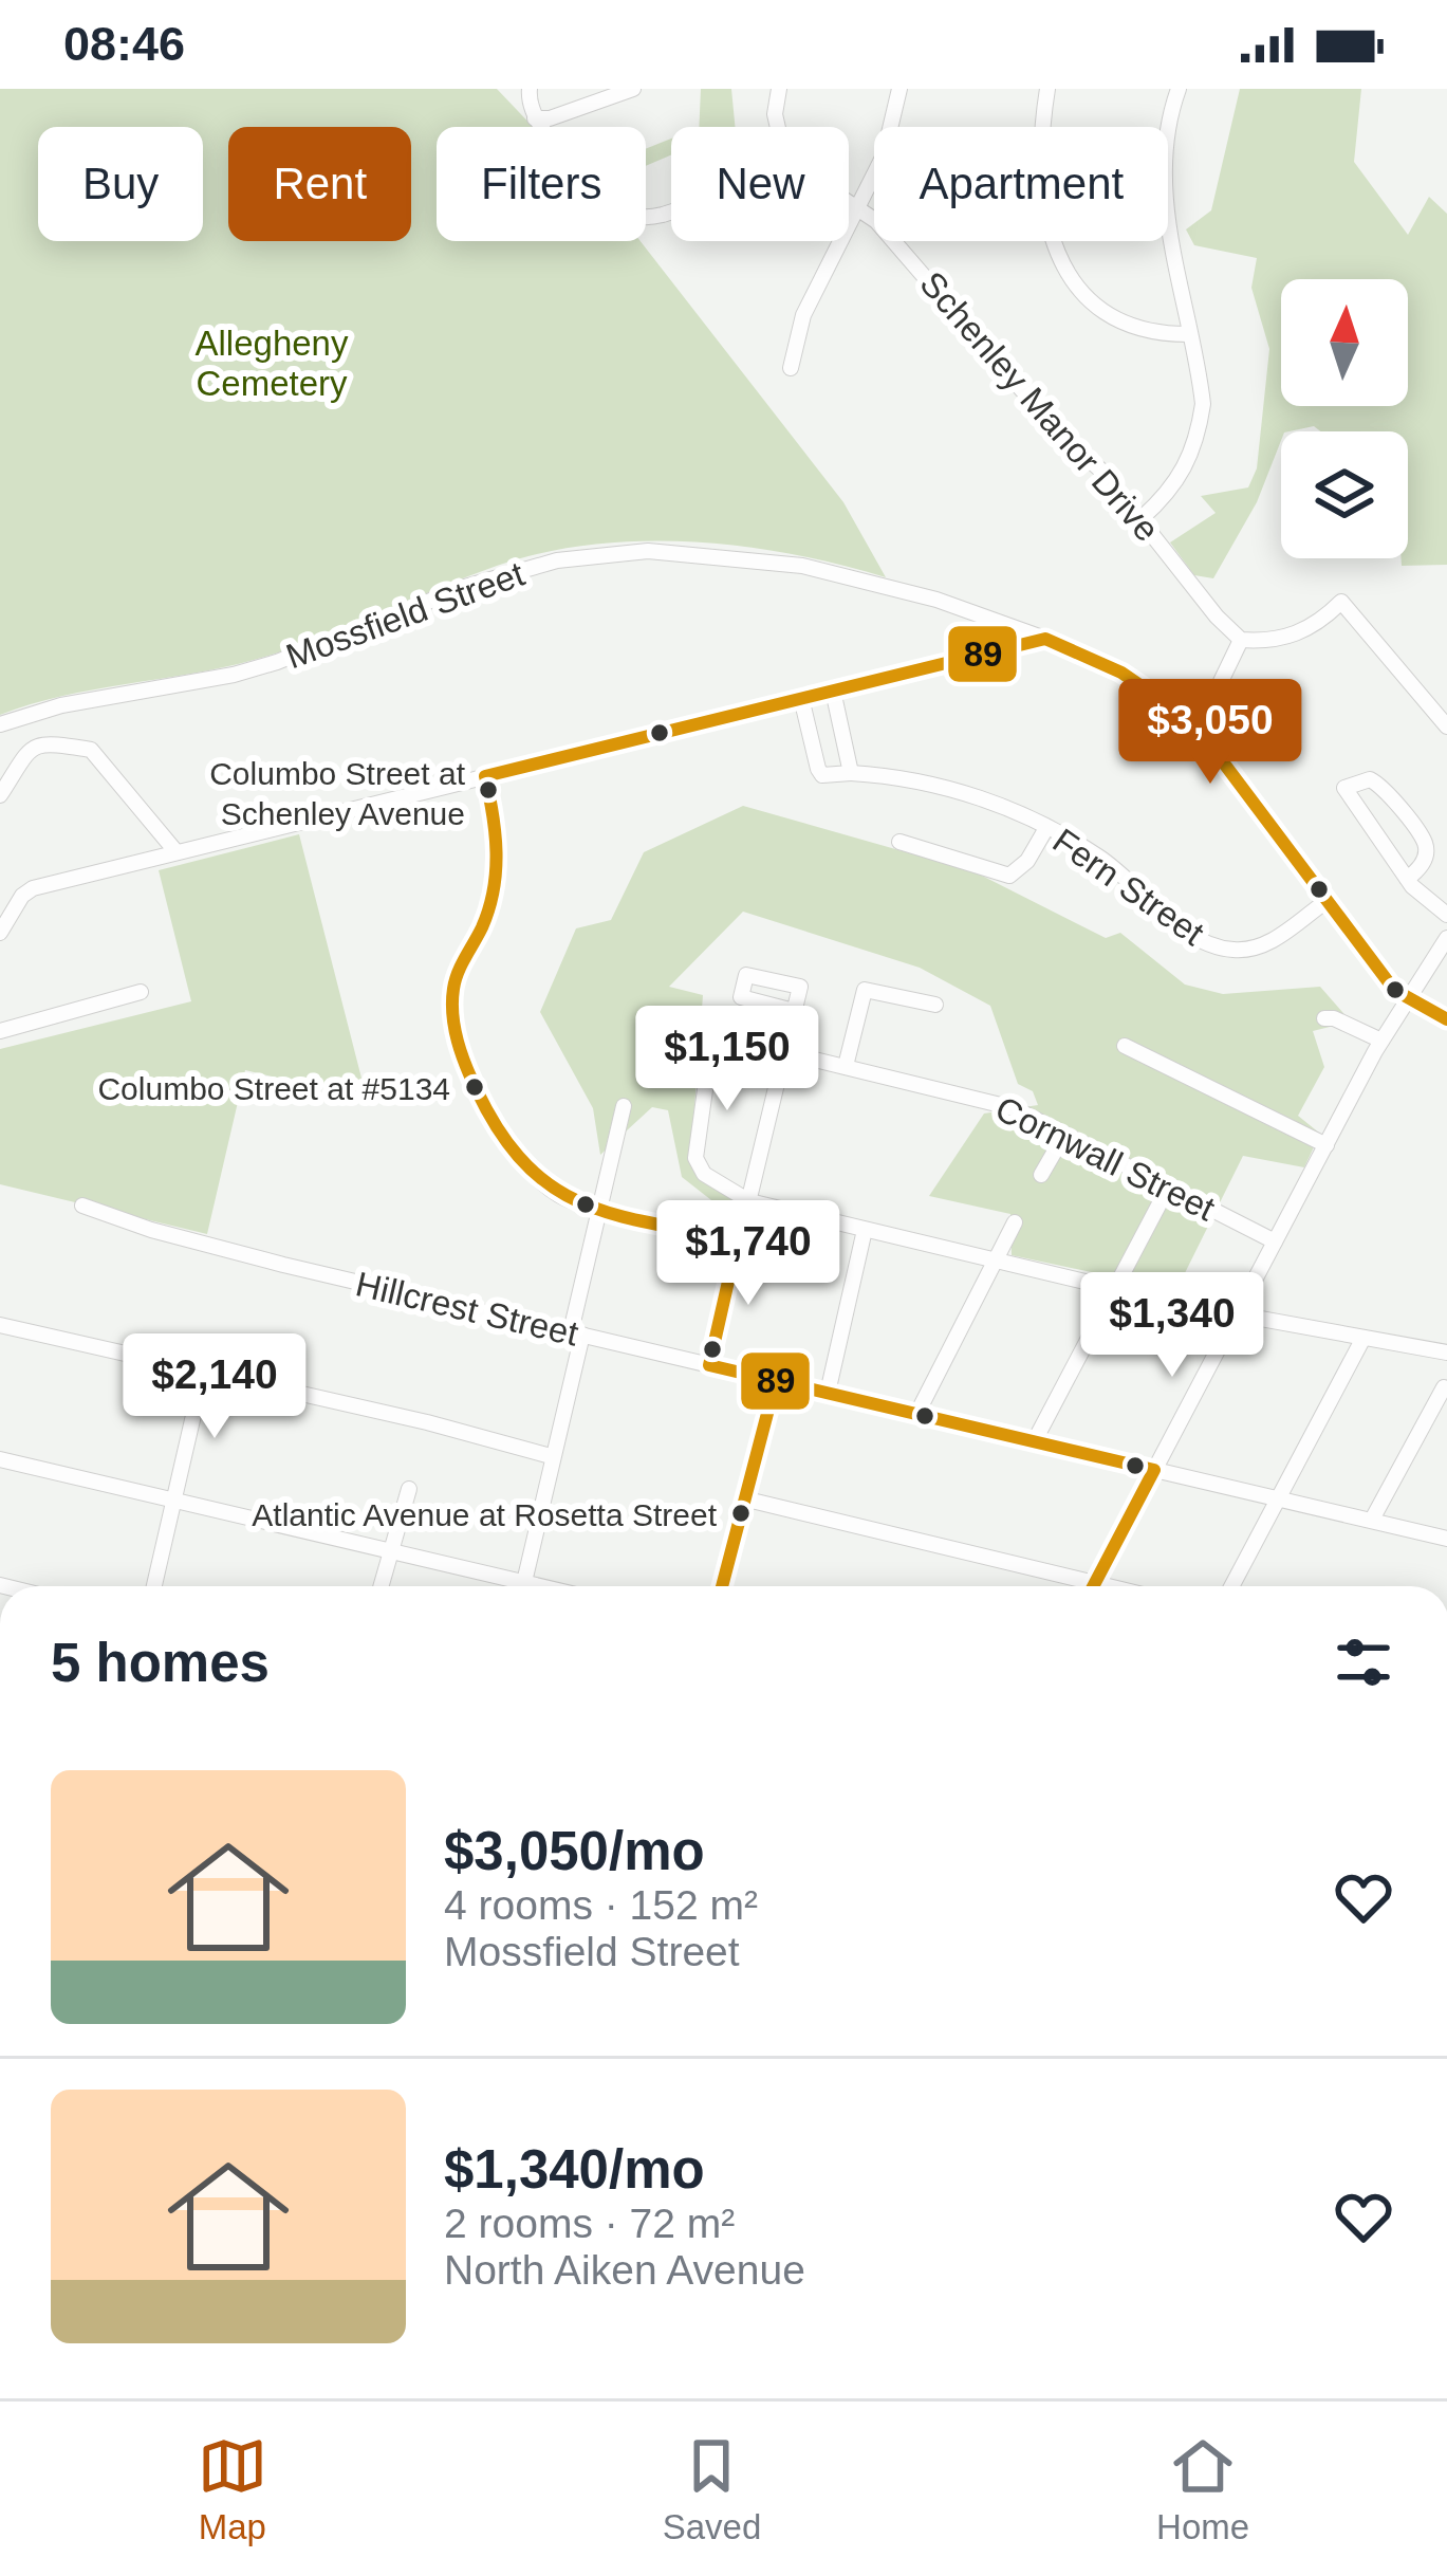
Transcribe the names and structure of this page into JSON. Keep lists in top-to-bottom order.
{
  "streets": {
    "street": [
      "Schenley Manor Drive",
      "Mossfield Street",
      "Fern Street",
      "Cornwall Street",
      "Hillcrest Street"
    ]
  },
  "crossings": [
    ["Mossfield Street", "Fern Street"]
  ],
  "parks": ["Allegheny Cemetery"],
  "places": ["Columbo Street at Schenley Avenue", "Columbo Street at #5134", "Atlantic Avenue at Rosetta Street"],
  "lines": ["transit line 89"],
  "north": "top",
  "page": {
    "status": "08:46",
    "chip": [
      "Buy",
      "Rent",
      "Filters",
      "New",
      "Apartment"
    ],
    "price": [
      "$3,050",
      "$1,150",
      "$1,740",
      "$1,340",
      "$2,140"
    ],
    "heading": "5 homes",
    "list": [
      {
        "name": "$3,050/mo",
        "note": "4 rooms · 152 m² · Mossfield Street"
      },
      {
        "name": "$1,340/mo",
        "note": "2 rooms · 72 m² · North Aiken Avenue"
      }
    ],
    "tabs": ["Map", "Saved", "Home"]
  }
}
